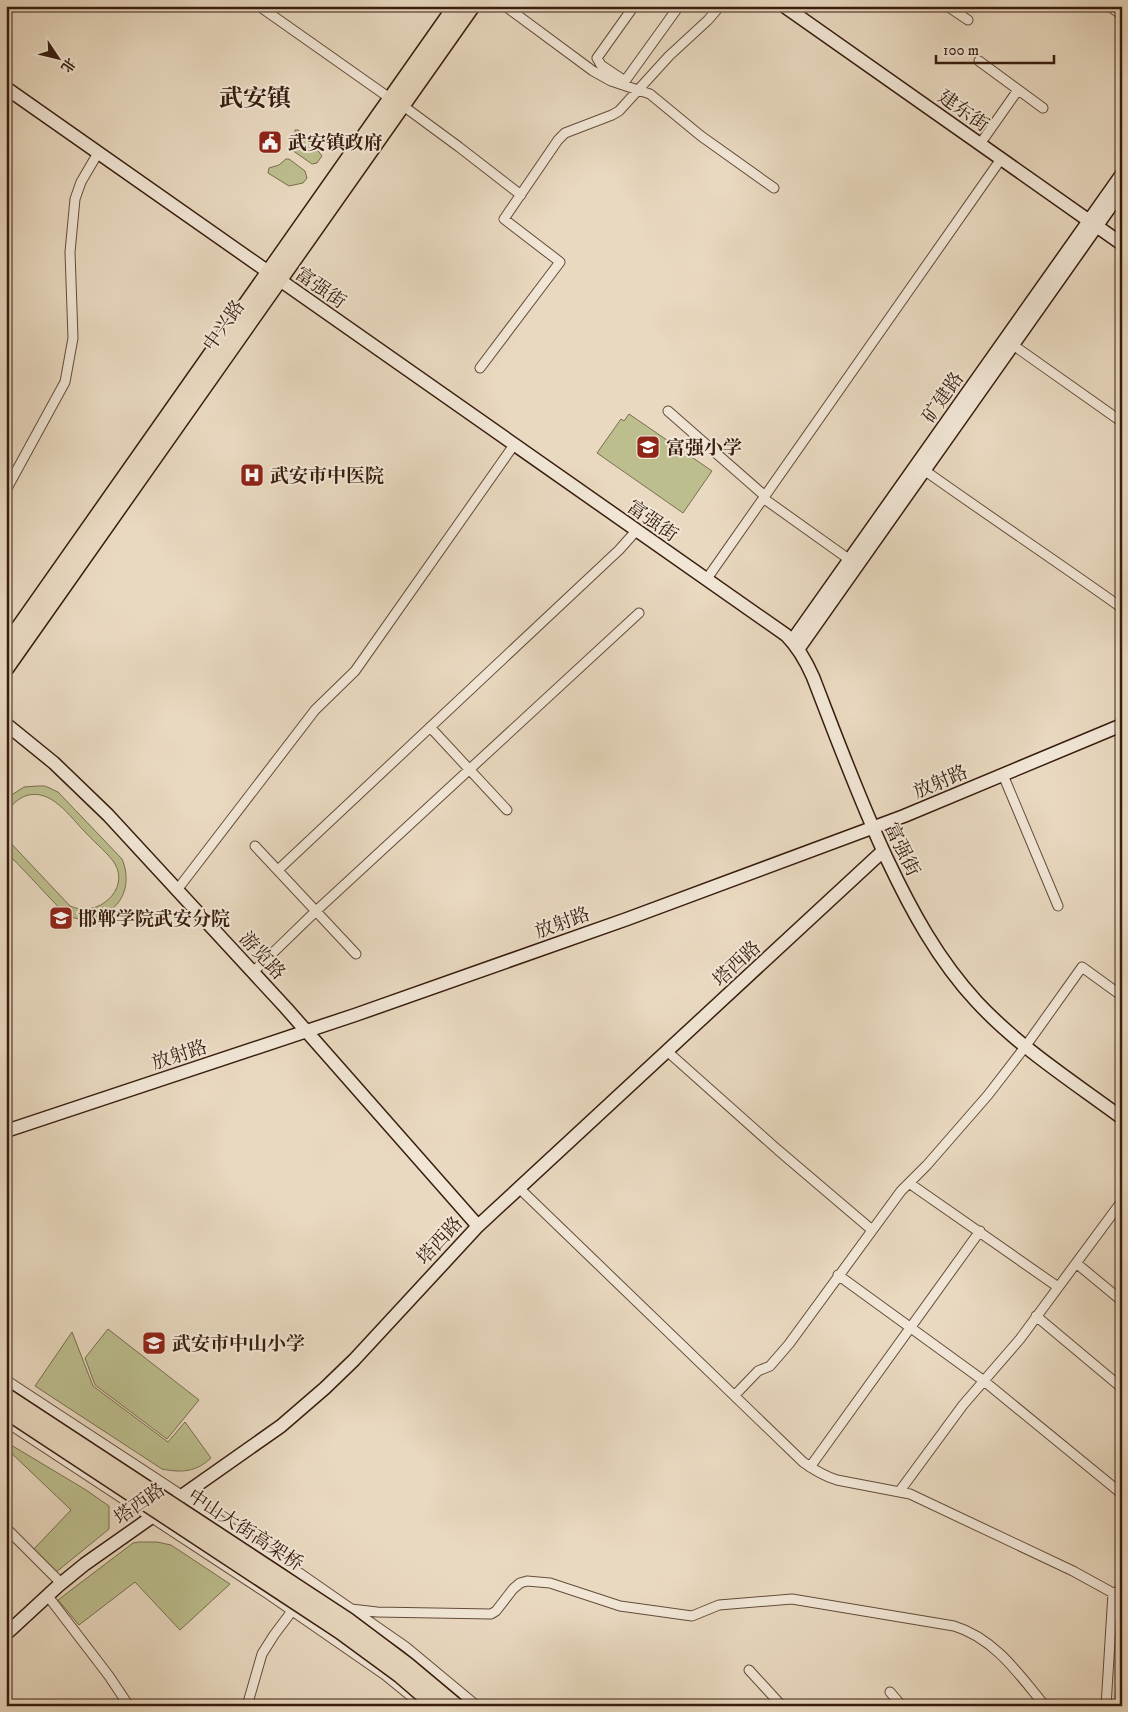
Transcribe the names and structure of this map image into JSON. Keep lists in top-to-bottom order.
{
  "streets": {
    "main road": ["中兴路", "中山大街高架桥"],
    "street": [
      "建东街",
      "富强街",
      "矿建路",
      "放射路",
      "游览路",
      "塔西路"
    ]
  },
  "crossings": [
    ["建东街", "矿建路"],
    ["富强街", "中兴路"],
    ["富强街", "矿建路"],
    ["富强街", "放射路"],
    ["富强街", "塔西路"],
    ["放射路", "游览路"],
    ["游览路", "塔西路"]
  ],
  "districts": ["武安镇"],
  "places": {
    "public building": ["武安镇政府"],
    "school or university": ["富强小学", "邯郸学院武安分院", "武安市中山小学"],
    "hospital": ["武安市中医院"]
  },
  "scale_bar": "100 m",
  "north": "bottom right"
}
